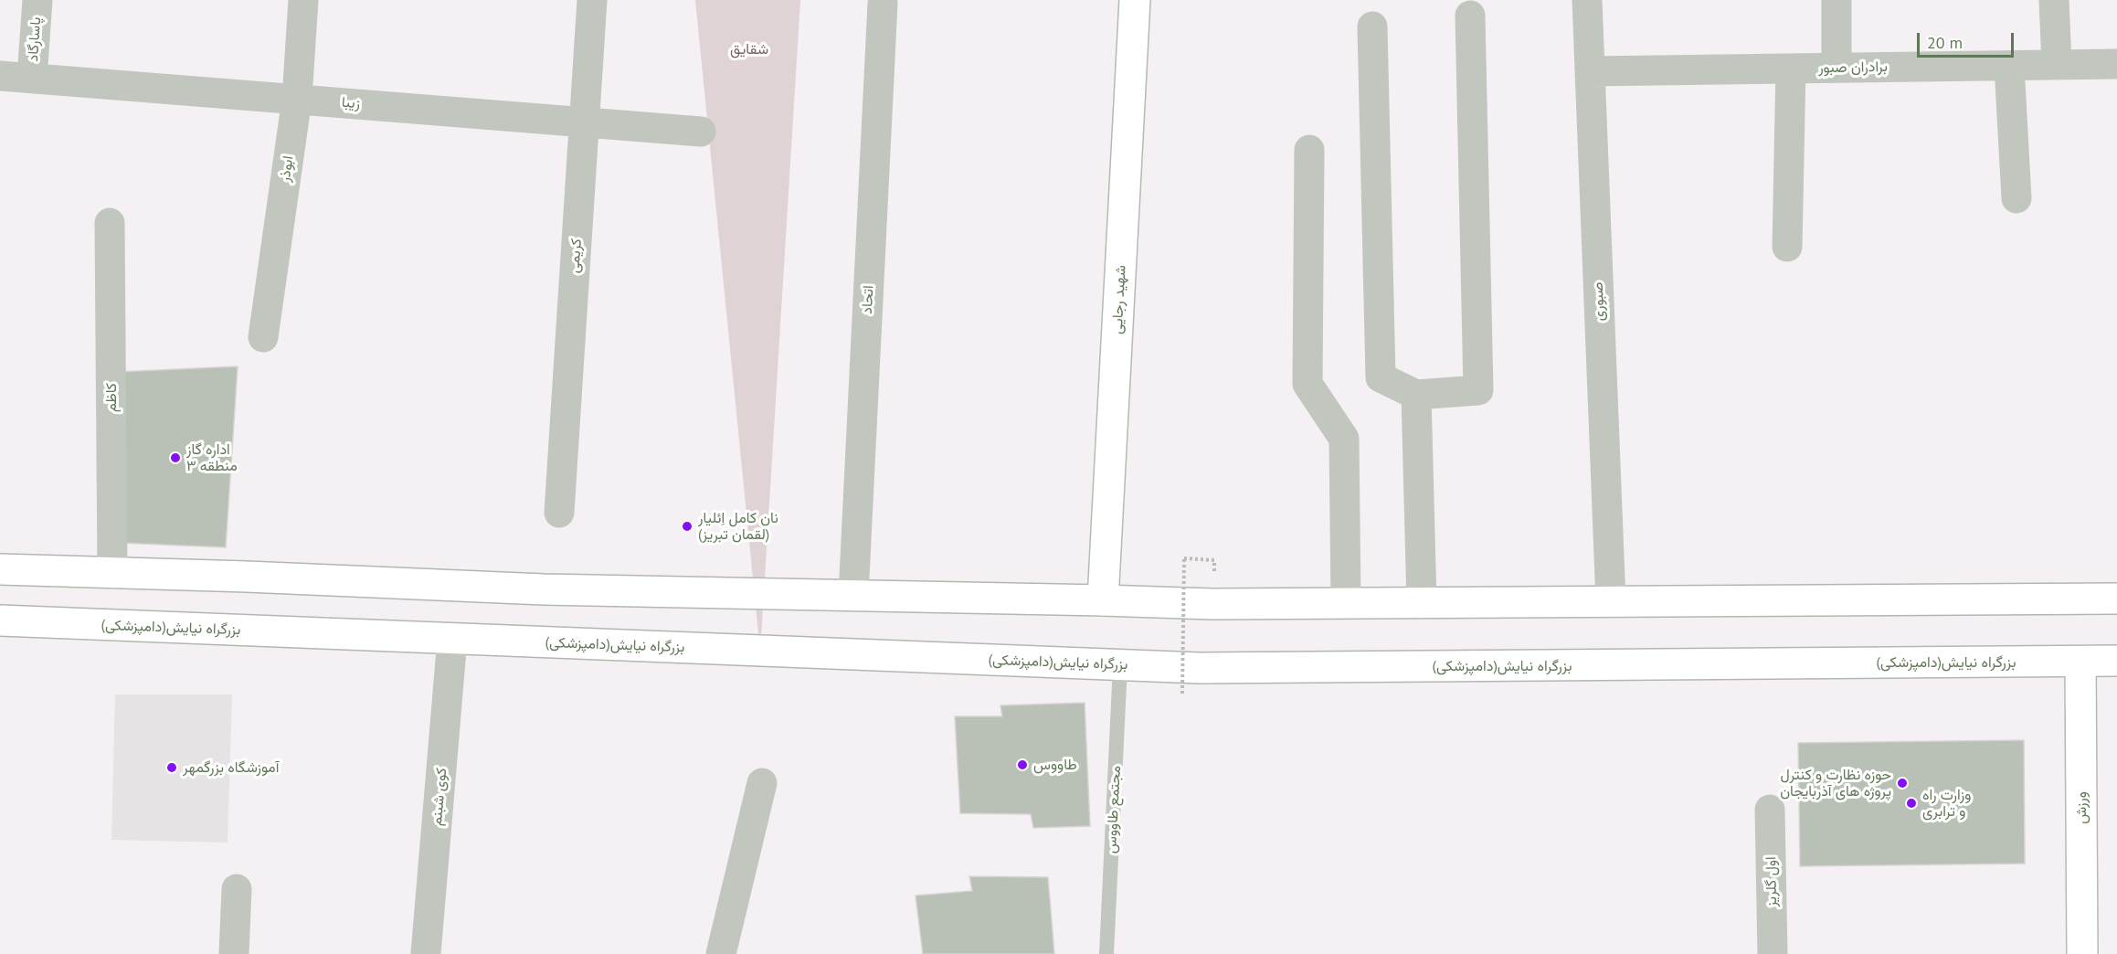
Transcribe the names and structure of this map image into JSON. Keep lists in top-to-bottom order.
{
  "streets": {
    "main road": ["شهید رجایی", "بزرگراه نیایش(دامپزشکی)", "ورزش"],
    "street": [
      "پاسارگاد",
      "برادران صبور",
      "زیبا",
      "ابوذر",
      "کریمی",
      "اتحاد",
      "صبوری",
      "کاظم",
      "کوی شبنم",
      "اول گلریز"
    ],
    "lane": ["مجتمع طاووس"]
  },
  "crossings": [
    ["پاسارگاد", "زیبا"],
    ["برادران صبور", "صبوری"],
    ["زیبا", "ابوذر"],
    ["زیبا", "کریمی"],
    ["بزرگراه نیایش(دامپزشکی)", "کوی شبنم"],
    ["بزرگراه نیایش(دامپزشکی)", "ورزش"],
    ["بزرگراه نیایش(دامپزشکی)", "مجتمع طاووس"]
  ],
  "parks": ["شقایق"],
  "places": [
    "اداره گاز منطقه ۳",
    "نان کامل اِئلیار (لقمان تبریز)",
    "طاووس",
    "آموزشگاه بزرگمهر",
    "حوزه نظارت و کنترل پروژه های آذربایجان",
    "وزارت راه و ترابری"
  ],
  "scale_bar": "20 m"
}
